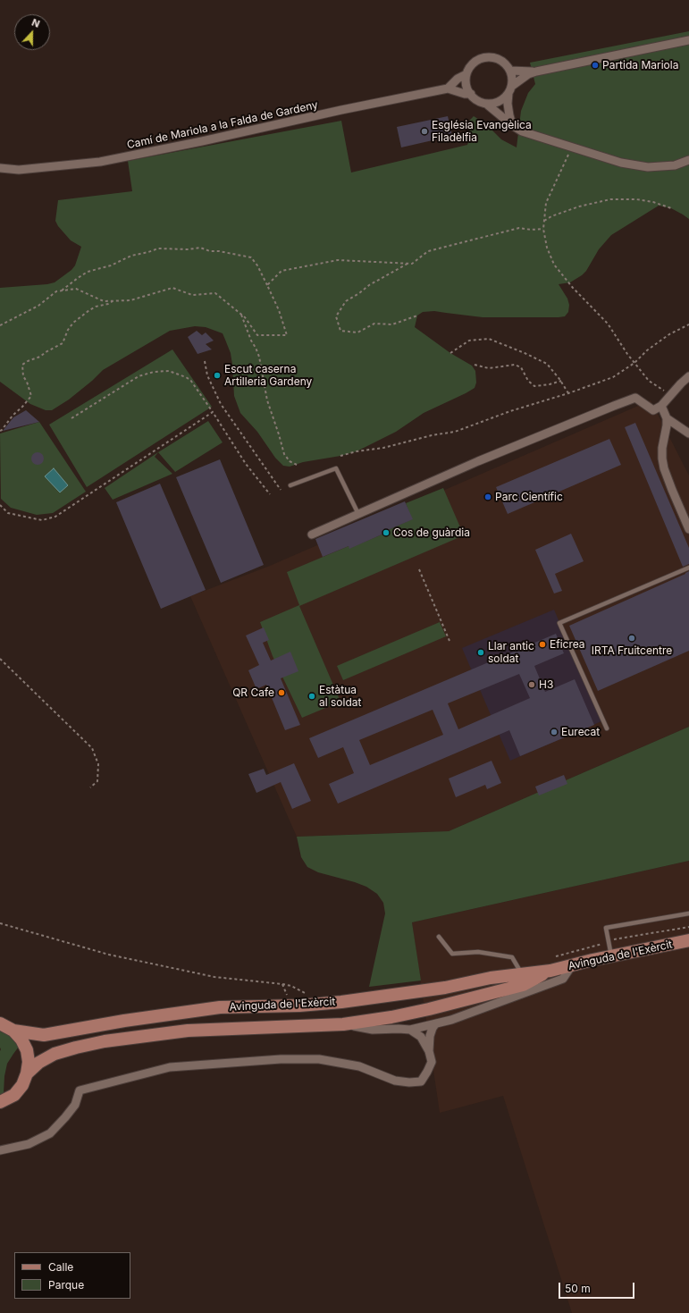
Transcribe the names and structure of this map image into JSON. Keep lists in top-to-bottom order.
{
  "streets": {
    "main road": ["Avinguda de l'Exèrcit"],
    "street": ["Camí de Mariola a la Falda de Gardeny"]
  },
  "places": [
    "Partida Mariola",
    "Església Evangèlica Filadèlfia",
    "Escut caserna Artilleria Gardeny",
    "Parc Científic",
    "Cos de guàrdia",
    "IRTA Fruitcentre",
    "Eficrea",
    "Llar antic soldat",
    "H3",
    "QR Cafe",
    "Estàtua al soldat",
    "Eurecat"
  ],
  "legend": ["Calle", "Parque"],
  "scale_bar": "50 m",
  "north": "top"
}
